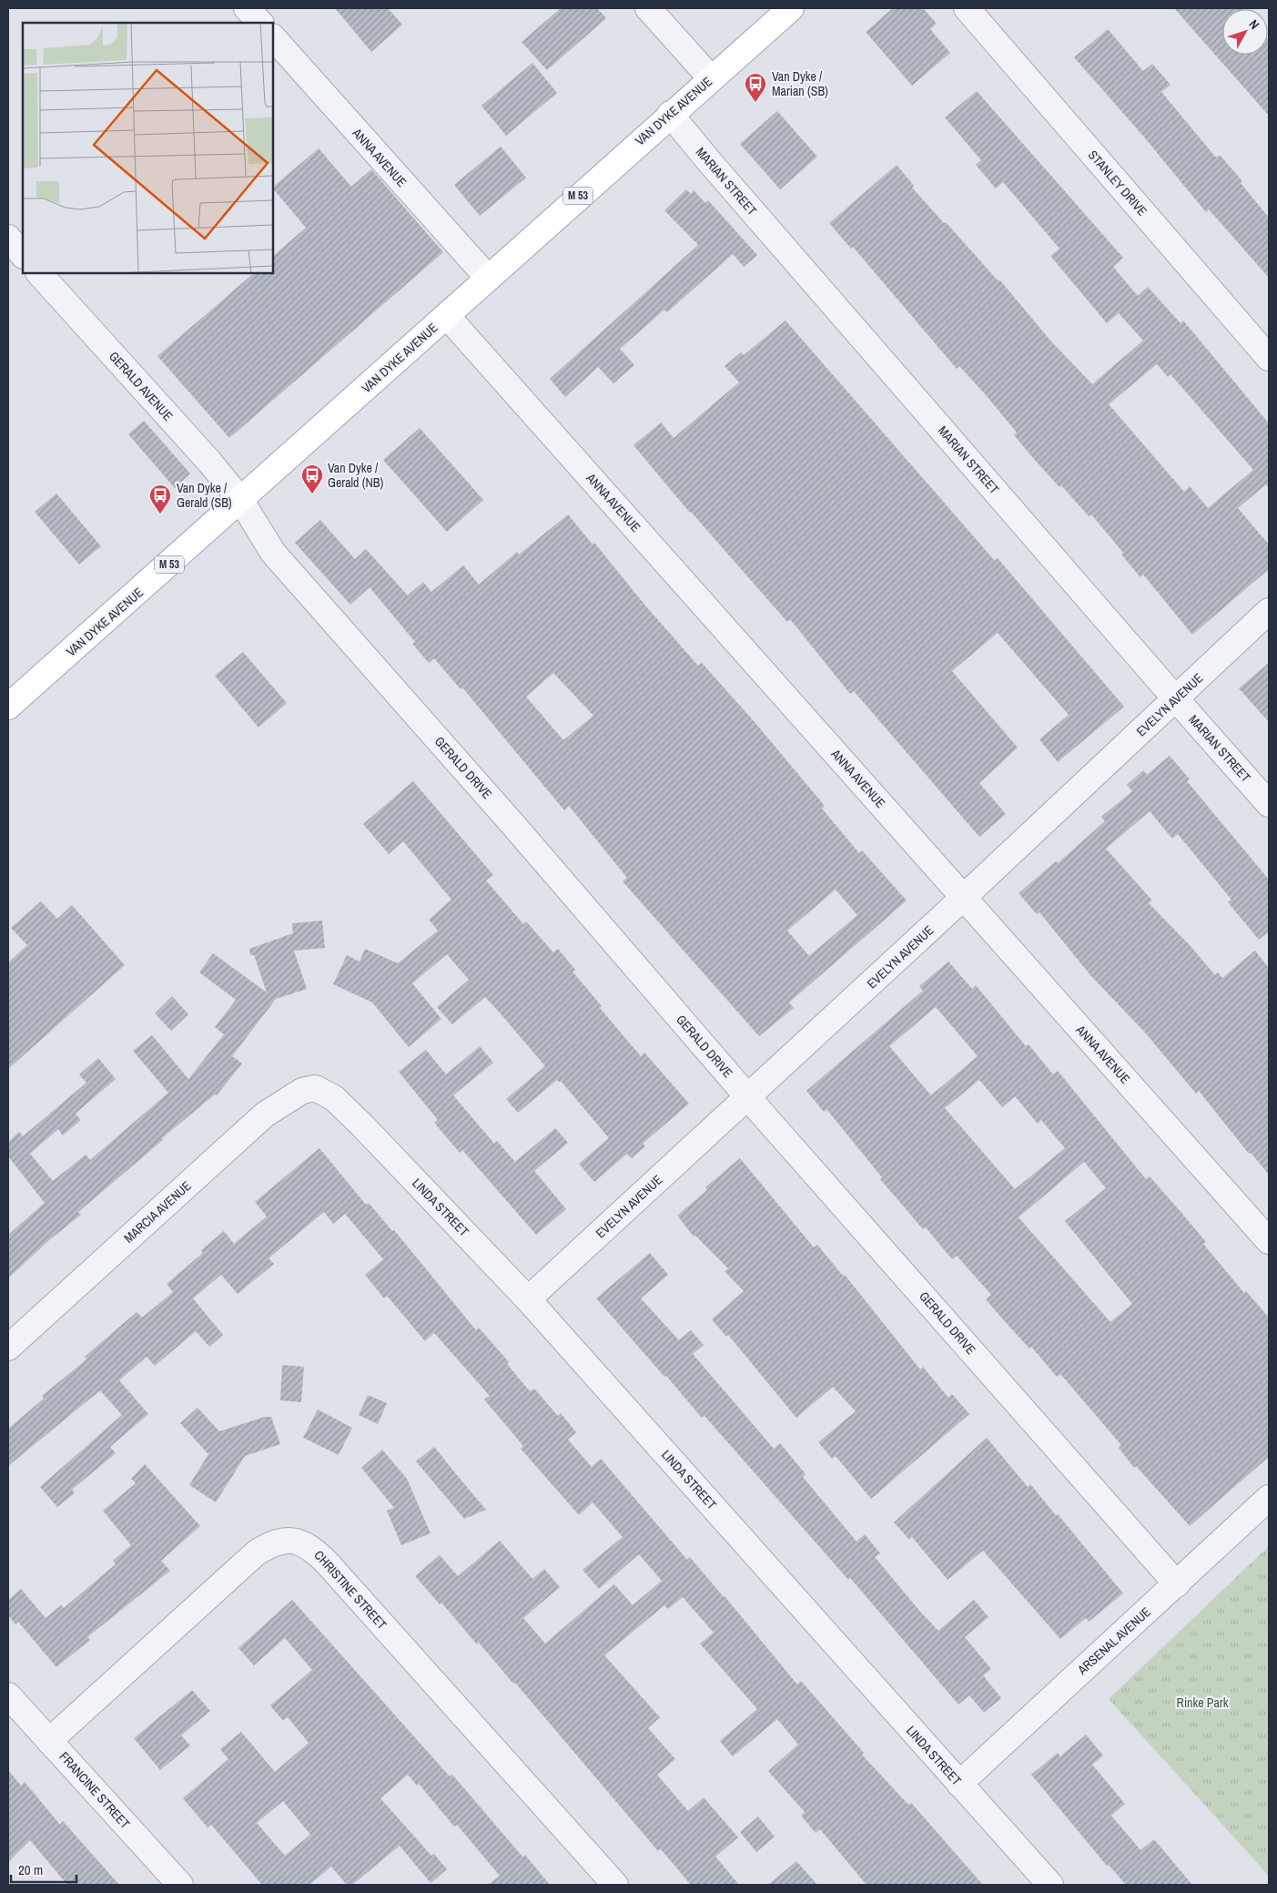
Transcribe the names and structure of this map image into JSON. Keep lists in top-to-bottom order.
{
  "streets": {
    "main road": ["VAN DYKE AVENUE", "M 53"],
    "street": [
      "ANNA AVENUE",
      "MARIAN STREET",
      "STANLEY DRIVE",
      "GERALD AVENUE",
      "EVELYN AVENUE",
      "GERALD DRIVE",
      "LINDA STREET",
      "MARCIA AVENUE",
      "CHRISTINE STREET",
      "ARSENAL AVENUE",
      "FRANCINE STREET"
    ]
  },
  "crossings": [
    ["VAN DYKE AVENUE", "ANNA AVENUE"],
    ["VAN DYKE AVENUE", "MARIAN STREET"],
    ["VAN DYKE AVENUE", "GERALD AVENUE"],
    ["VAN DYKE AVENUE", "GERALD DRIVE"],
    ["ANNA AVENUE", "EVELYN AVENUE"],
    ["MARIAN STREET", "EVELYN AVENUE"],
    ["GERALD AVENUE", "GERALD DRIVE"],
    ["EVELYN AVENUE", "GERALD DRIVE"],
    ["EVELYN AVENUE", "LINDA STREET"],
    ["GERALD DRIVE", "ARSENAL AVENUE"],
    ["LINDA STREET", "MARCIA AVENUE"],
    ["LINDA STREET", "ARSENAL AVENUE"],
    ["CHRISTINE STREET", "FRANCINE STREET"]
  ],
  "parks": ["Rinke Park"],
  "places": {
    "bus stop": ["Van Dyke / Marian (SB)", "Van Dyke / Gerald (NB)", "Van Dyke / Gerald (SB)"]
  },
  "scale_bar": "20 m",
  "north": "top right"
}
